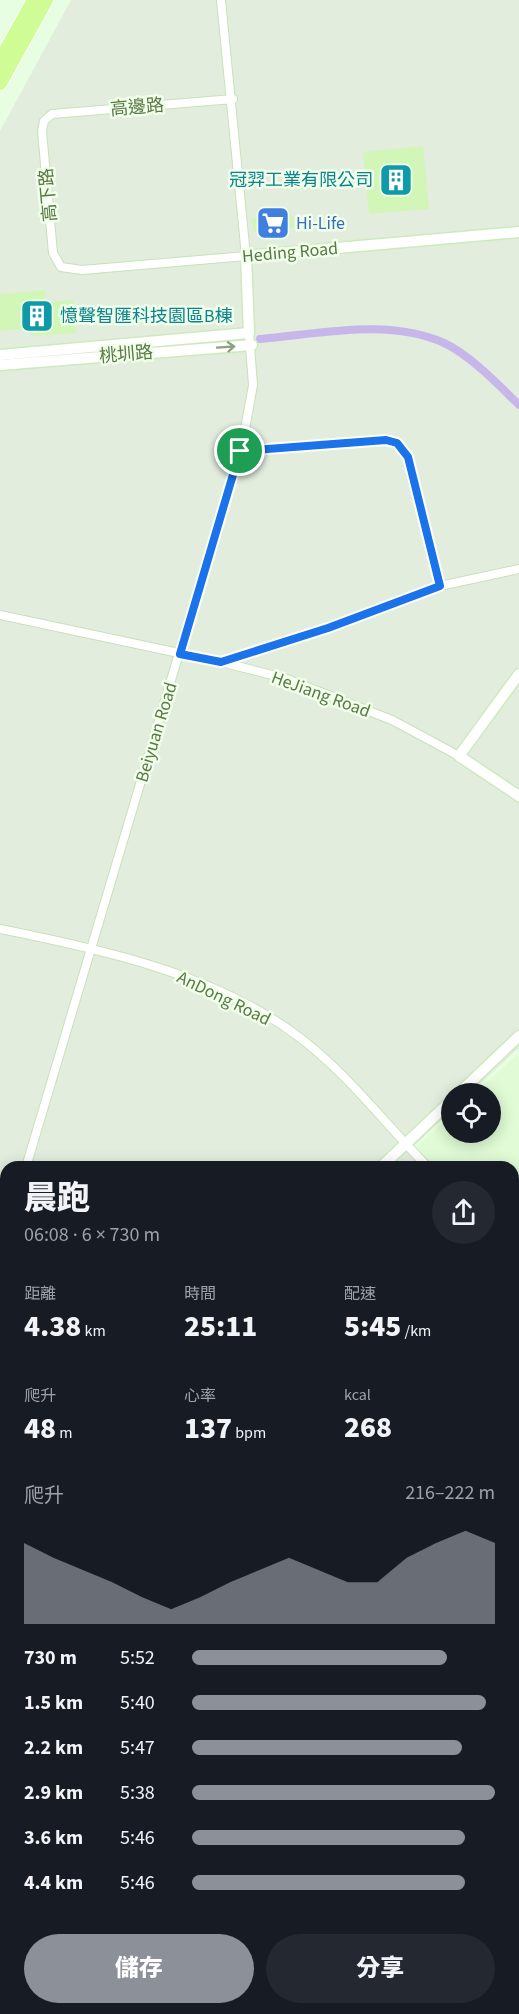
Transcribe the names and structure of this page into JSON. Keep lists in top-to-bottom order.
{
  "streets": {
    "street": [
      "高邊路",
      "高下路",
      "Heding Road",
      "桃圳路",
      "HeJiang Road",
      "Beiyuan Road",
      "AnDong Road"
    ]
  },
  "crossings": [
    ["高邊路", "高下路"],
    ["高下路", "Heding Road"],
    ["Heding Road", "Beiyuan Road"],
    ["桃圳路", "Beiyuan Road"],
    ["HeJiang Road", "Beiyuan Road"],
    ["Beiyuan Road", "AnDong Road"]
  ],
  "places": {
    "building": ["冠羿工業有限公司", "憶聲智匯科技園區B棟"],
    "supermarket": ["Hi-Life"]
  },
  "page": {
    "heading": ["晨跑", "06:08 · 6 × 730 m"],
    "stats": [
      ["距離", "4.38 km"],
      ["時間", "25:11"],
      ["配速", "5:45 /km"],
      ["爬升", "48 m"],
      ["心率", "137 bpm"],
      ["kcal", "268"]
    ],
    "chart": ["爬升", "216–222 m"],
    "list": [
      {
        "name": "730 m",
        "note": "5:52"
      },
      {
        "name": "1.5 km",
        "note": "5:40"
      },
      {
        "name": "2.2 km",
        "note": "5:47"
      },
      {
        "name": "2.9 km",
        "note": "5:38"
      },
      {
        "name": "3.6 km",
        "note": "5:46"
      },
      {
        "name": "4.4 km",
        "note": "5:46"
      }
    ],
    "buttons": ["儲存", "分享"]
  }
}
